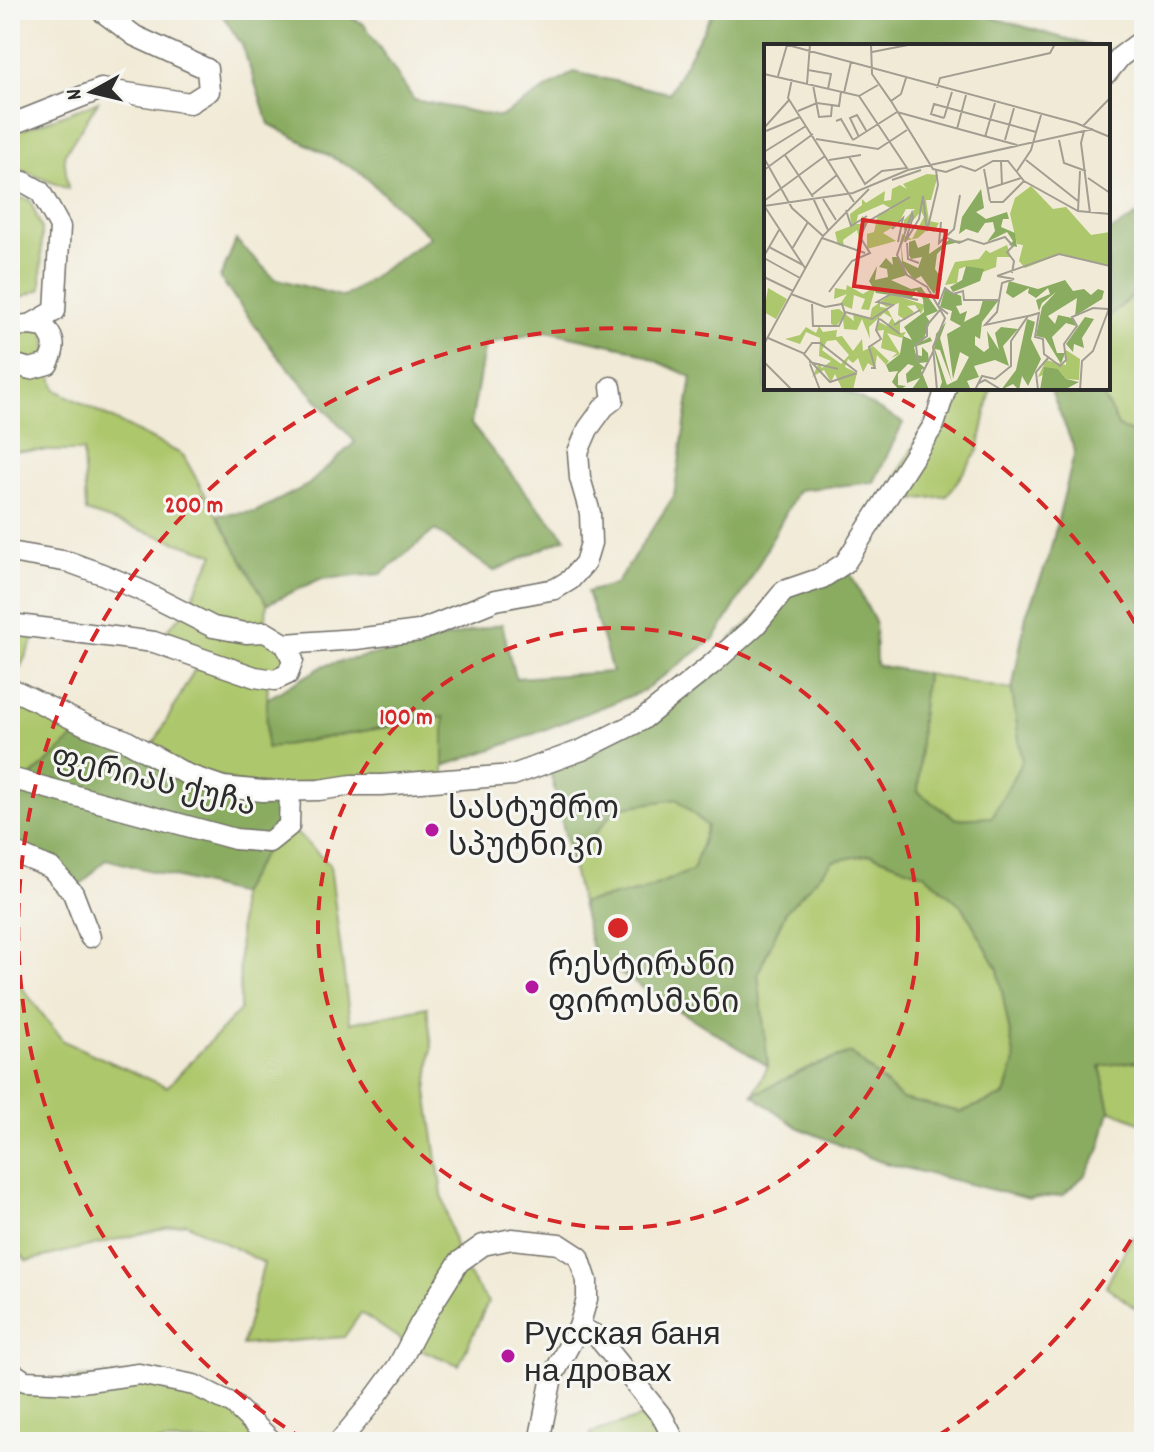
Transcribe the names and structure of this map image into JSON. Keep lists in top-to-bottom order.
{
  "streets": {
    "street": ["ფერიას ქუჩა"]
  },
  "places": ["სასტუმრო სპუტნიკი", "რესტირანი ფიროსმანი", "Русская баня на дровах"],
  "north": "left",
  "rings": ["200 m", "100 m"]
}
